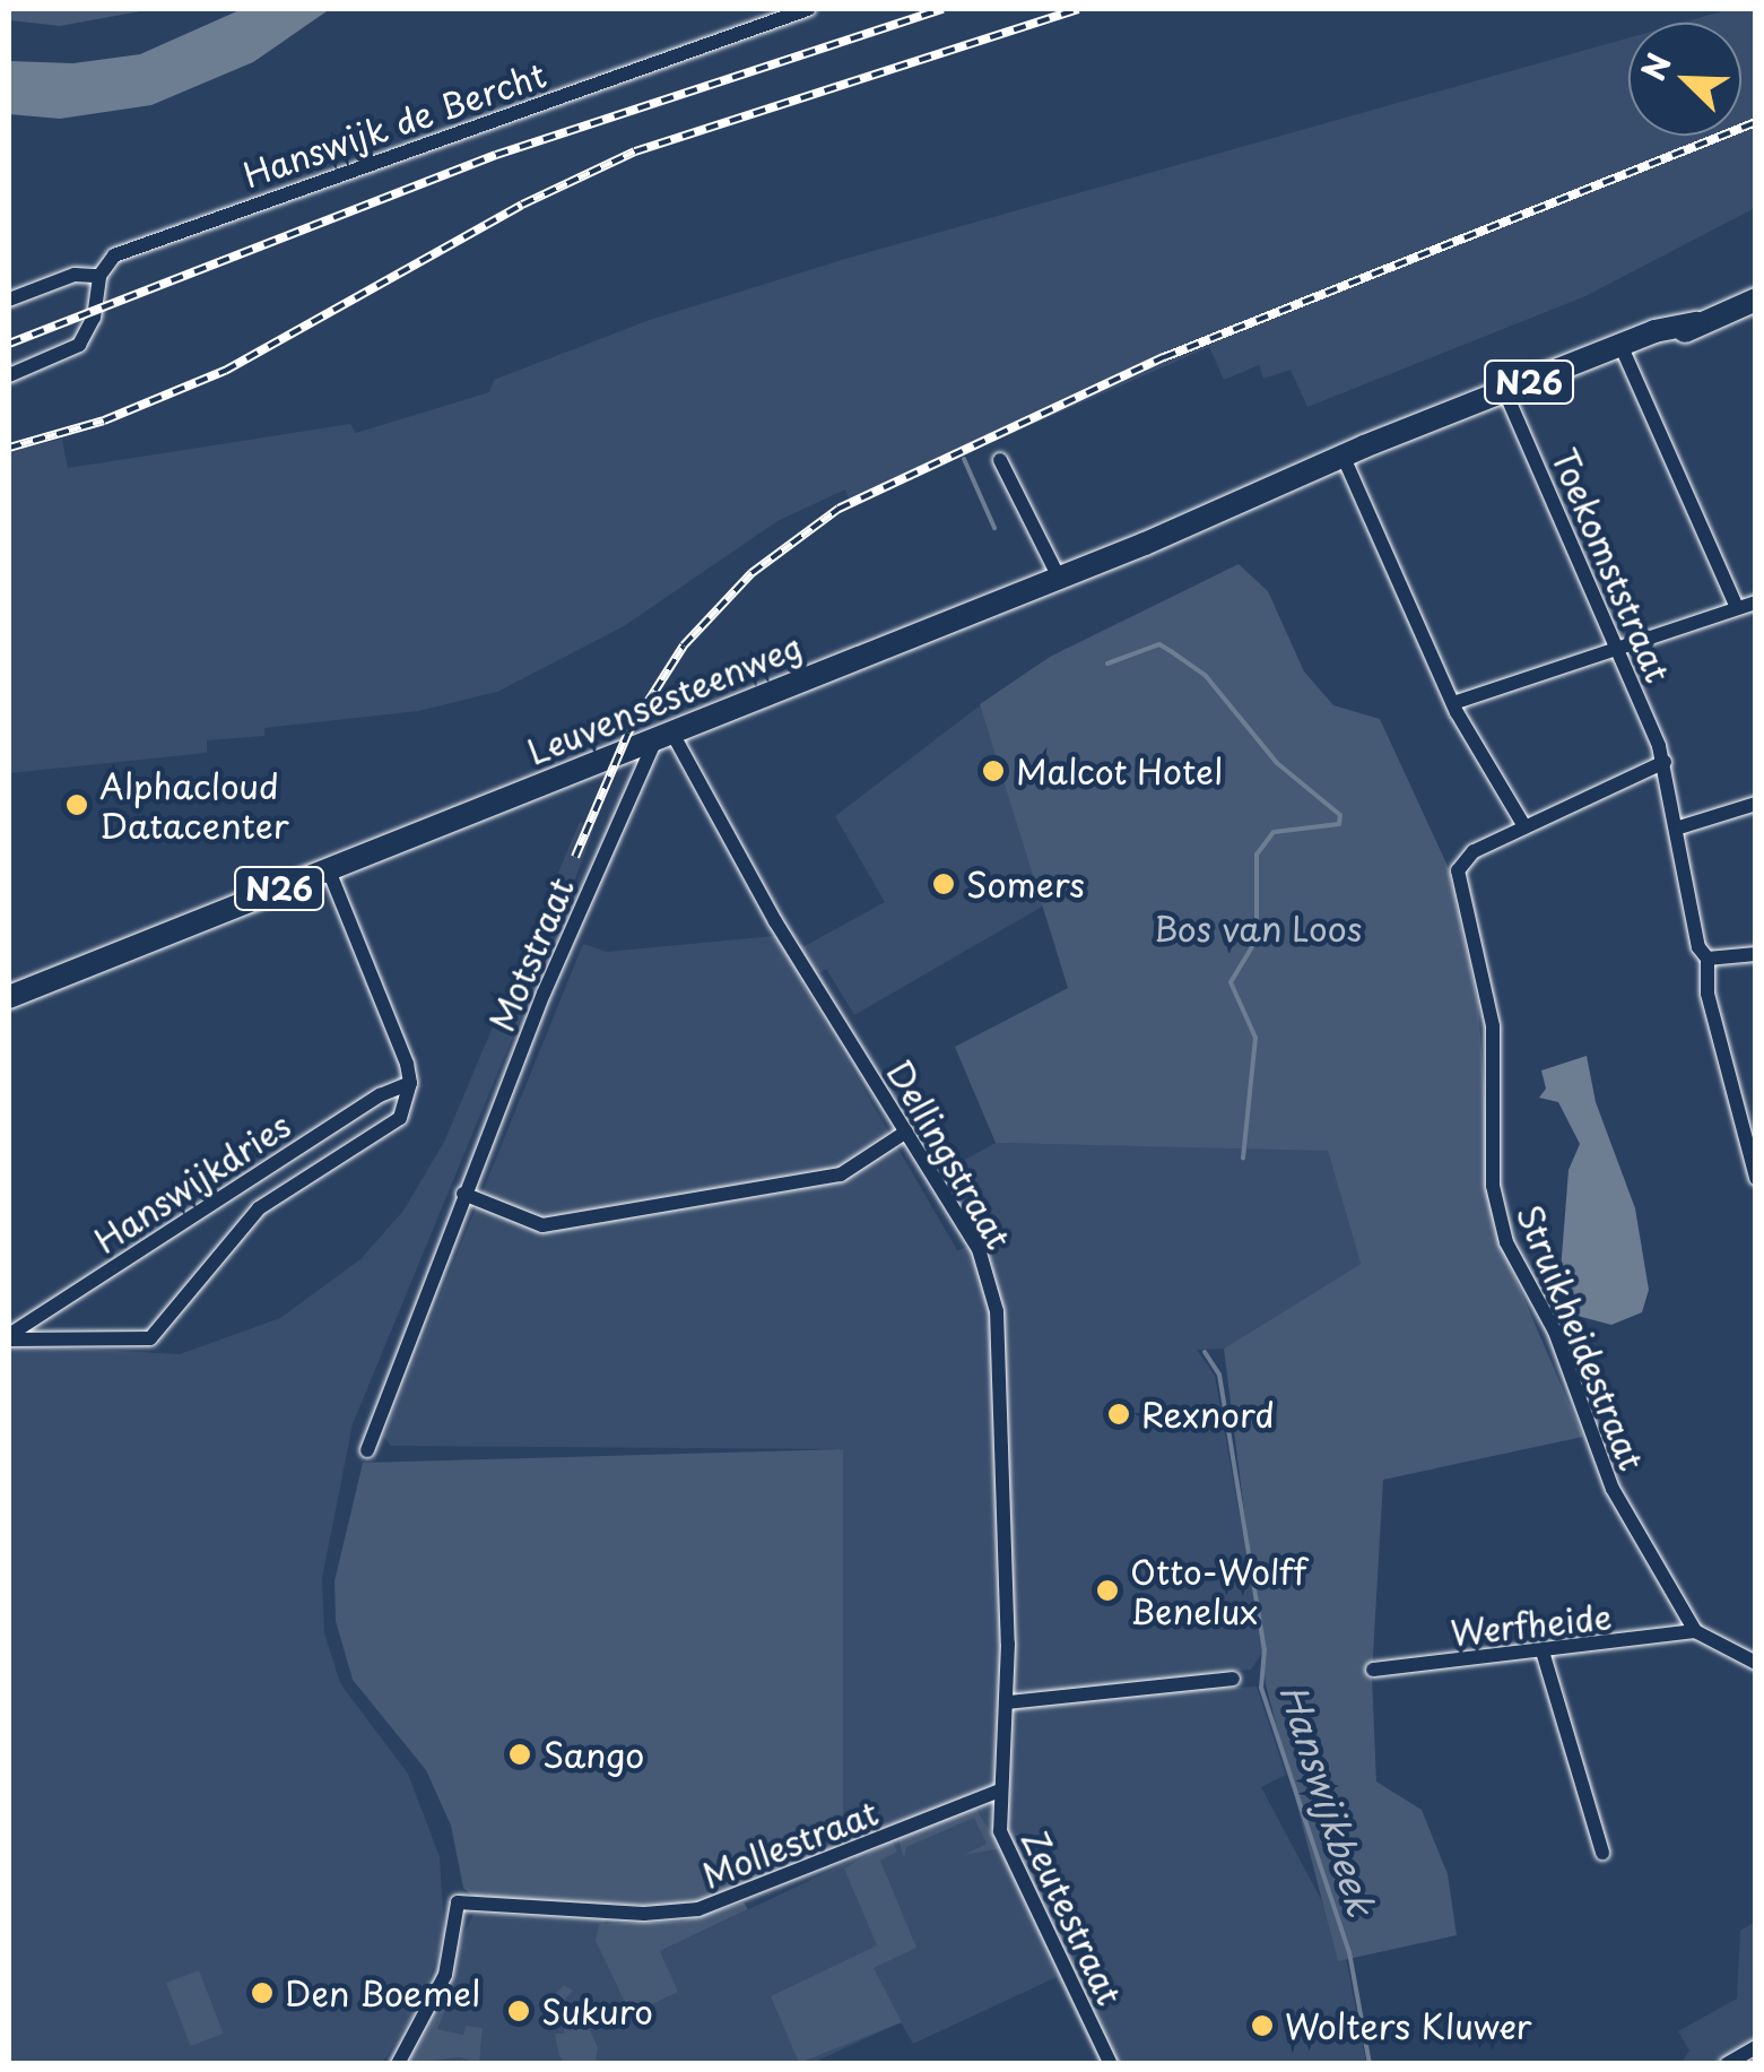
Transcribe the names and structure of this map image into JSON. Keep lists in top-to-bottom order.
{
  "streets": {
    "main road": ["N26", "Leuvensesteenweg"],
    "street": [
      "Hanswijk de Bercht",
      "Toekomststraat",
      "Motstraat",
      "Dellingstraat",
      "Hanswijkdries",
      "Struikheidestraat",
      "Werfheide",
      "Mollestraat",
      "Zeutestraat"
    ]
  },
  "crossings": [
    ["Toekomststraat", "Leuvensesteenweg"],
    ["Leuvensesteenweg", "Motstraat"],
    ["Leuvensesteenweg", "Dellingstraat"],
    ["Motstraat", "Dellingstraat"],
    ["Dellingstraat", "Mollestraat"],
    ["Dellingstraat", "Zeutestraat"],
    ["Struikheidestraat", "Werfheide"],
    ["Mollestraat", "Zeutestraat"]
  ],
  "water": ["Hanswijkbeek"],
  "parks": ["Bos van Loos"],
  "places": [
    "Malcot Hotel",
    "Alphacloud Datacenter",
    "Somers",
    "Rexnord",
    "Otto-Wolff Benelux",
    "Sango",
    "Den Boemel",
    "Sukuro",
    "Wolters Kluwer"
  ],
  "north": "top left"
}
